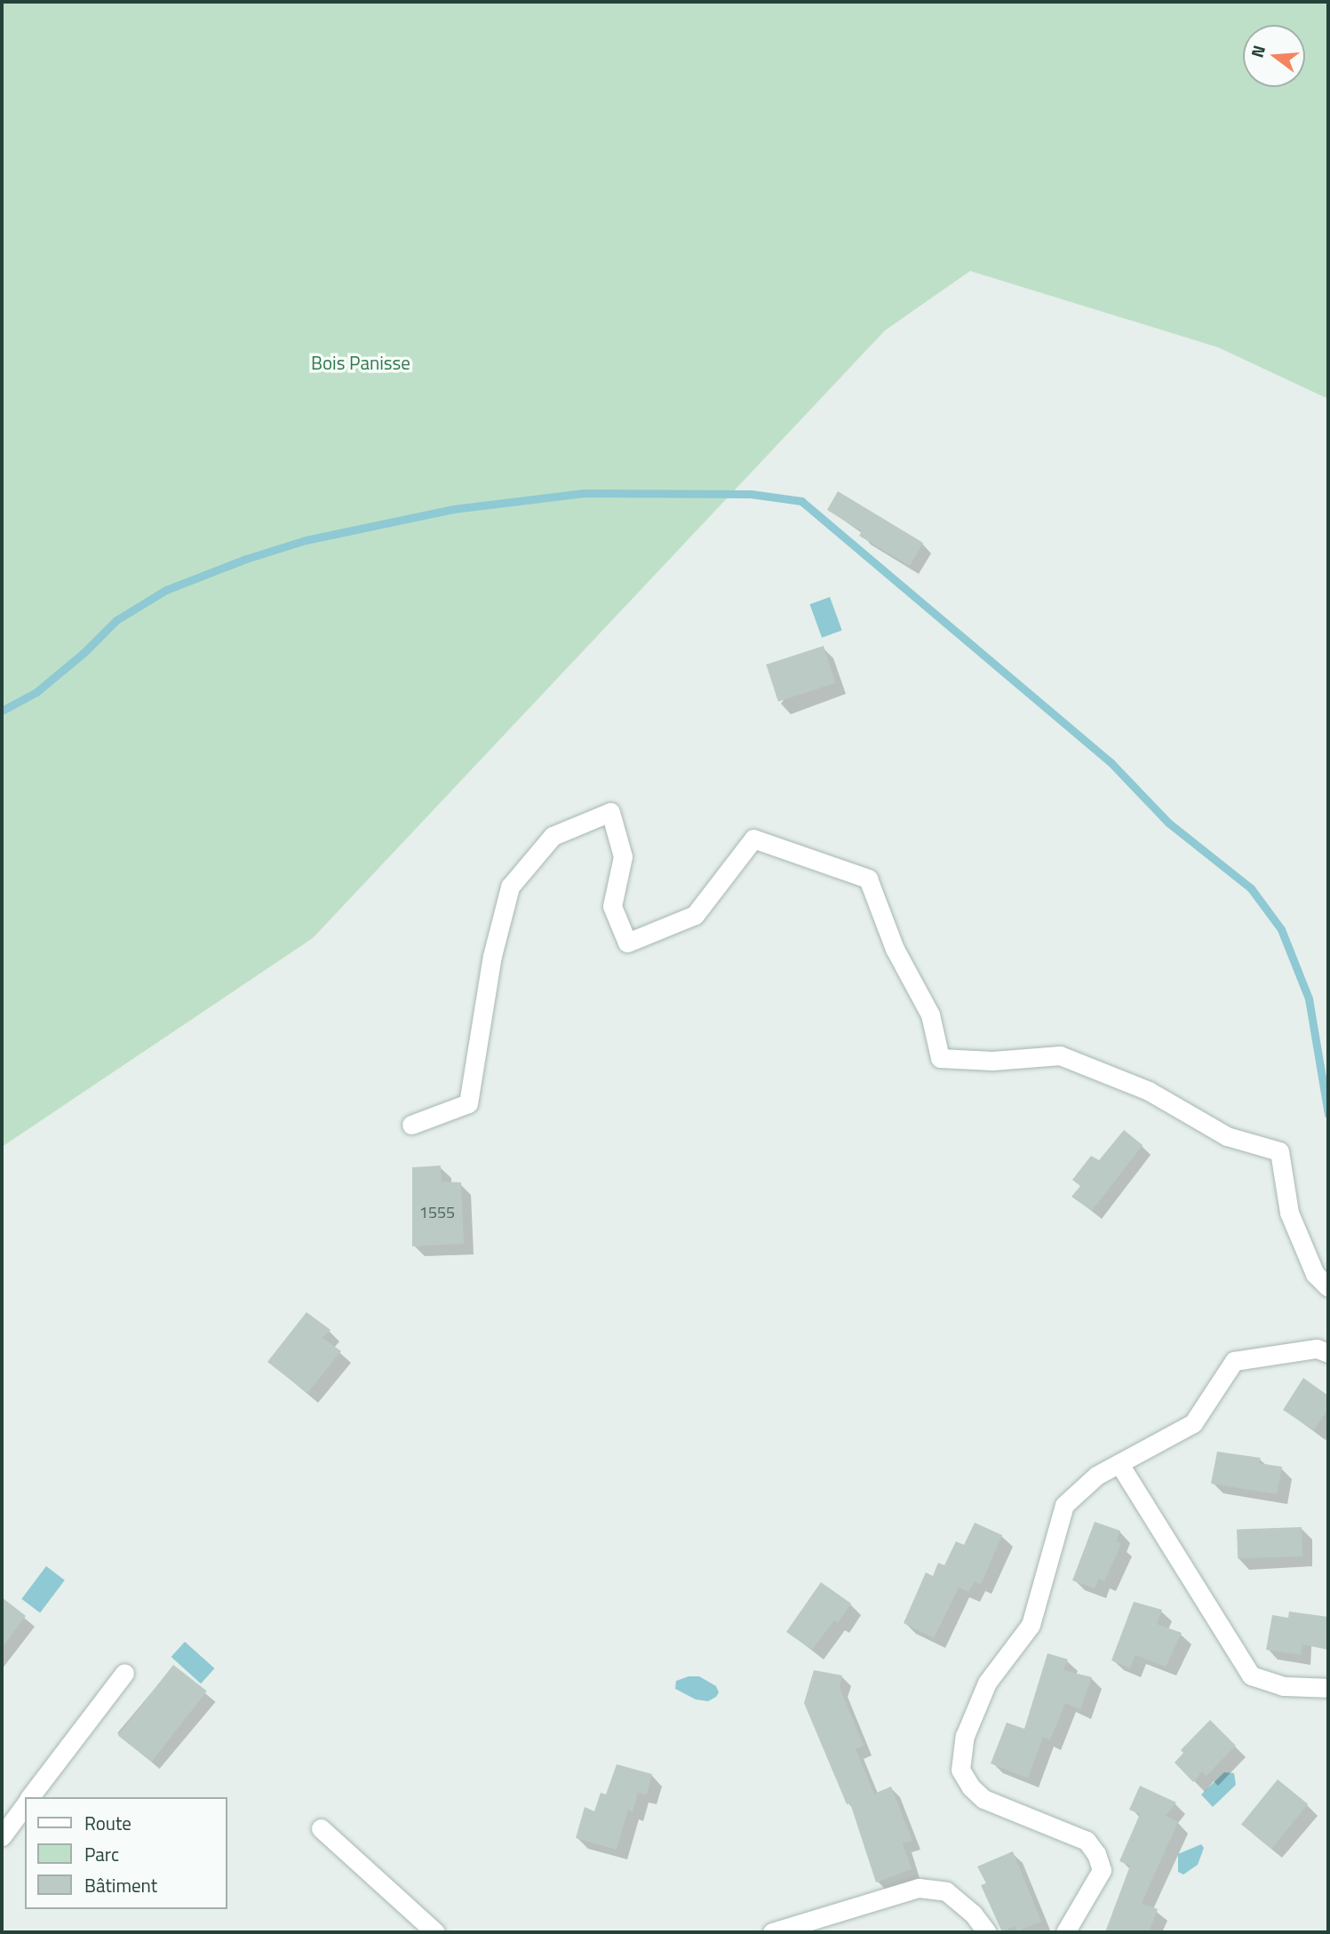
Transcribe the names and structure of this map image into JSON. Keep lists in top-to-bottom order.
{
  "parks": ["Bois Panisse"],
  "house_numbers": ["1555"],
  "legend": ["Route", "Parc", "Bâtiment"],
  "north": "left"
}
